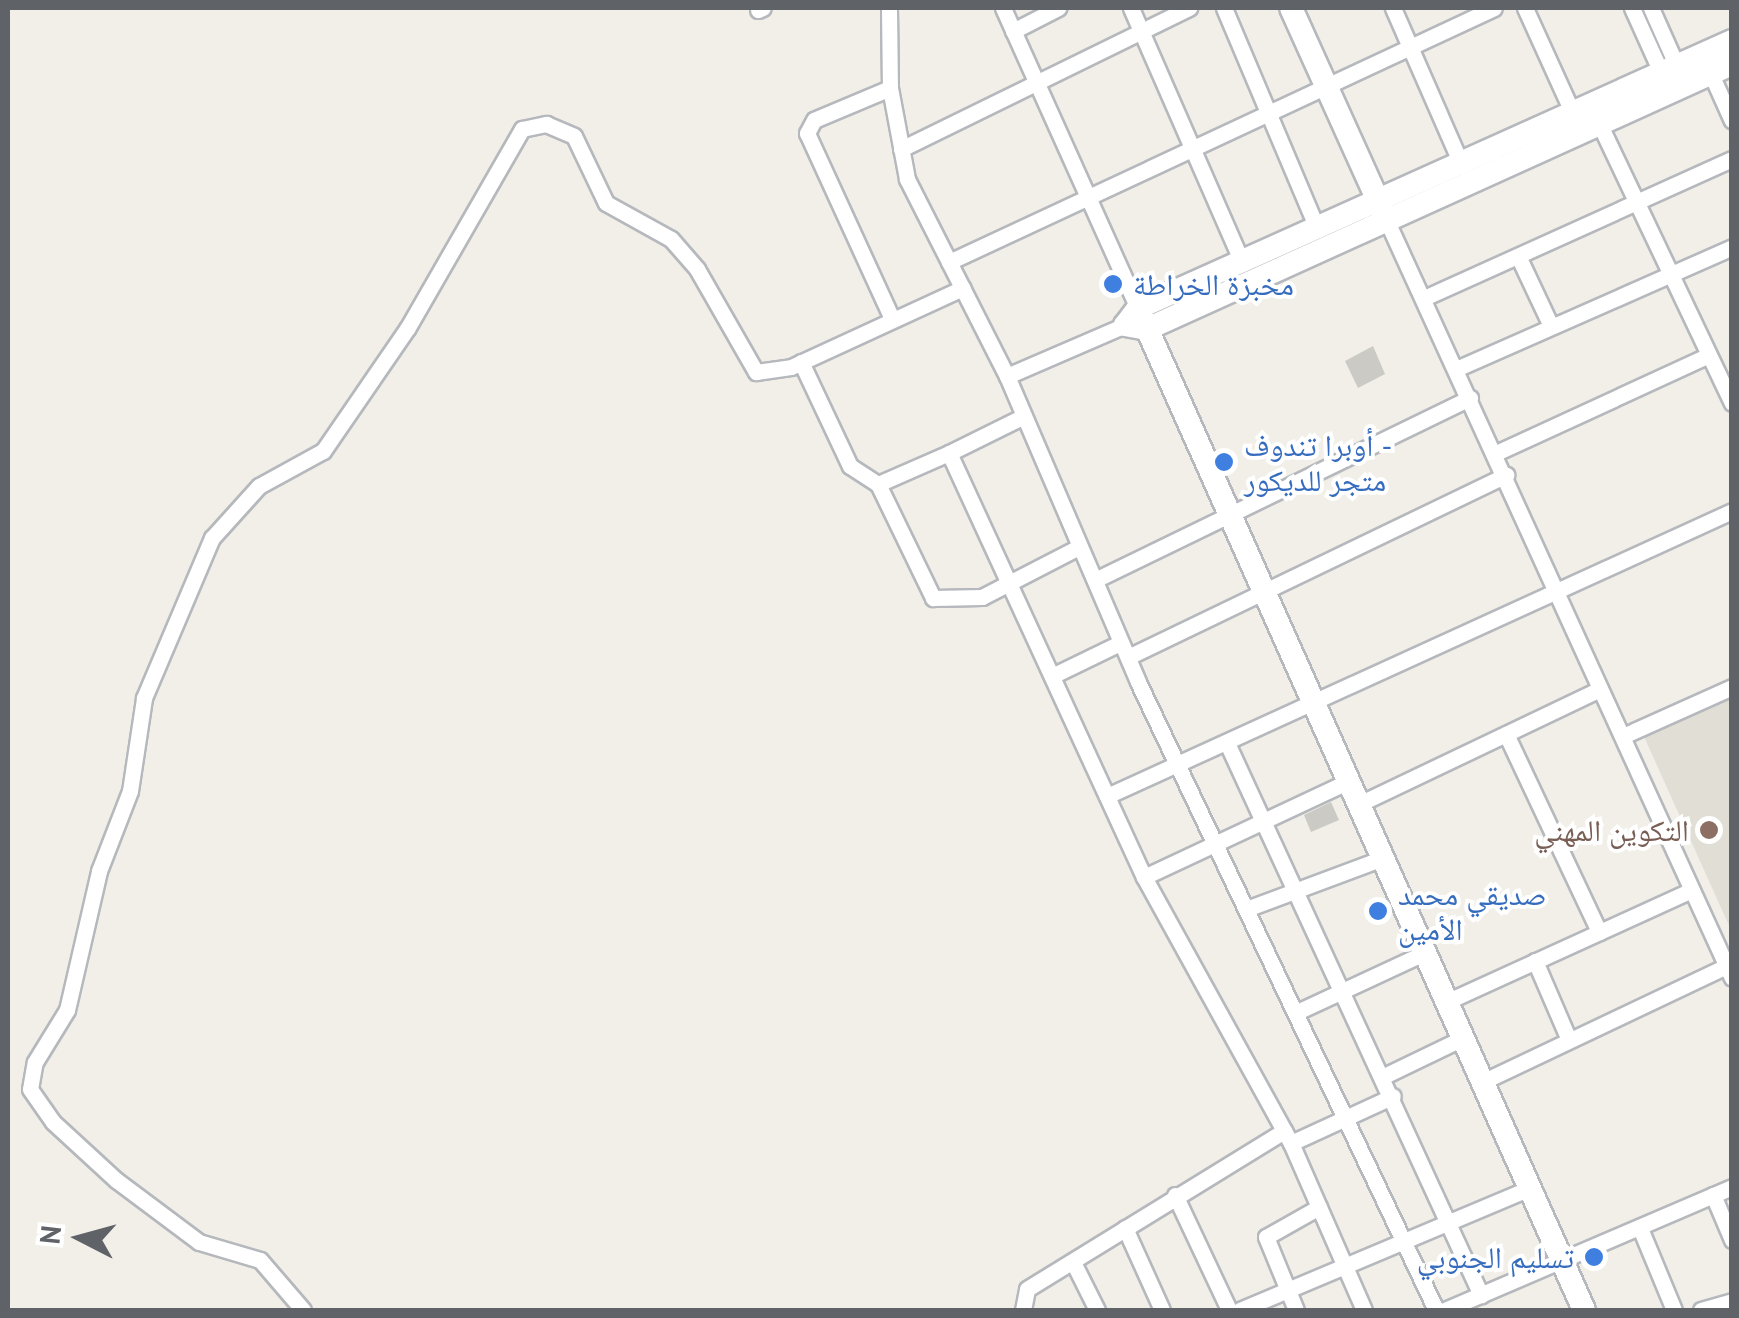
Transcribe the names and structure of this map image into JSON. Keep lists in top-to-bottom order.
{
  "places": [
    "مخبزة الخراطة",
    "أوبرا تندوف - متجر للديكور",
    "التكوين المهني",
    "صديقي محمد الأمين",
    "تسليم الجنوبي"
  ],
  "north": "left"
}
